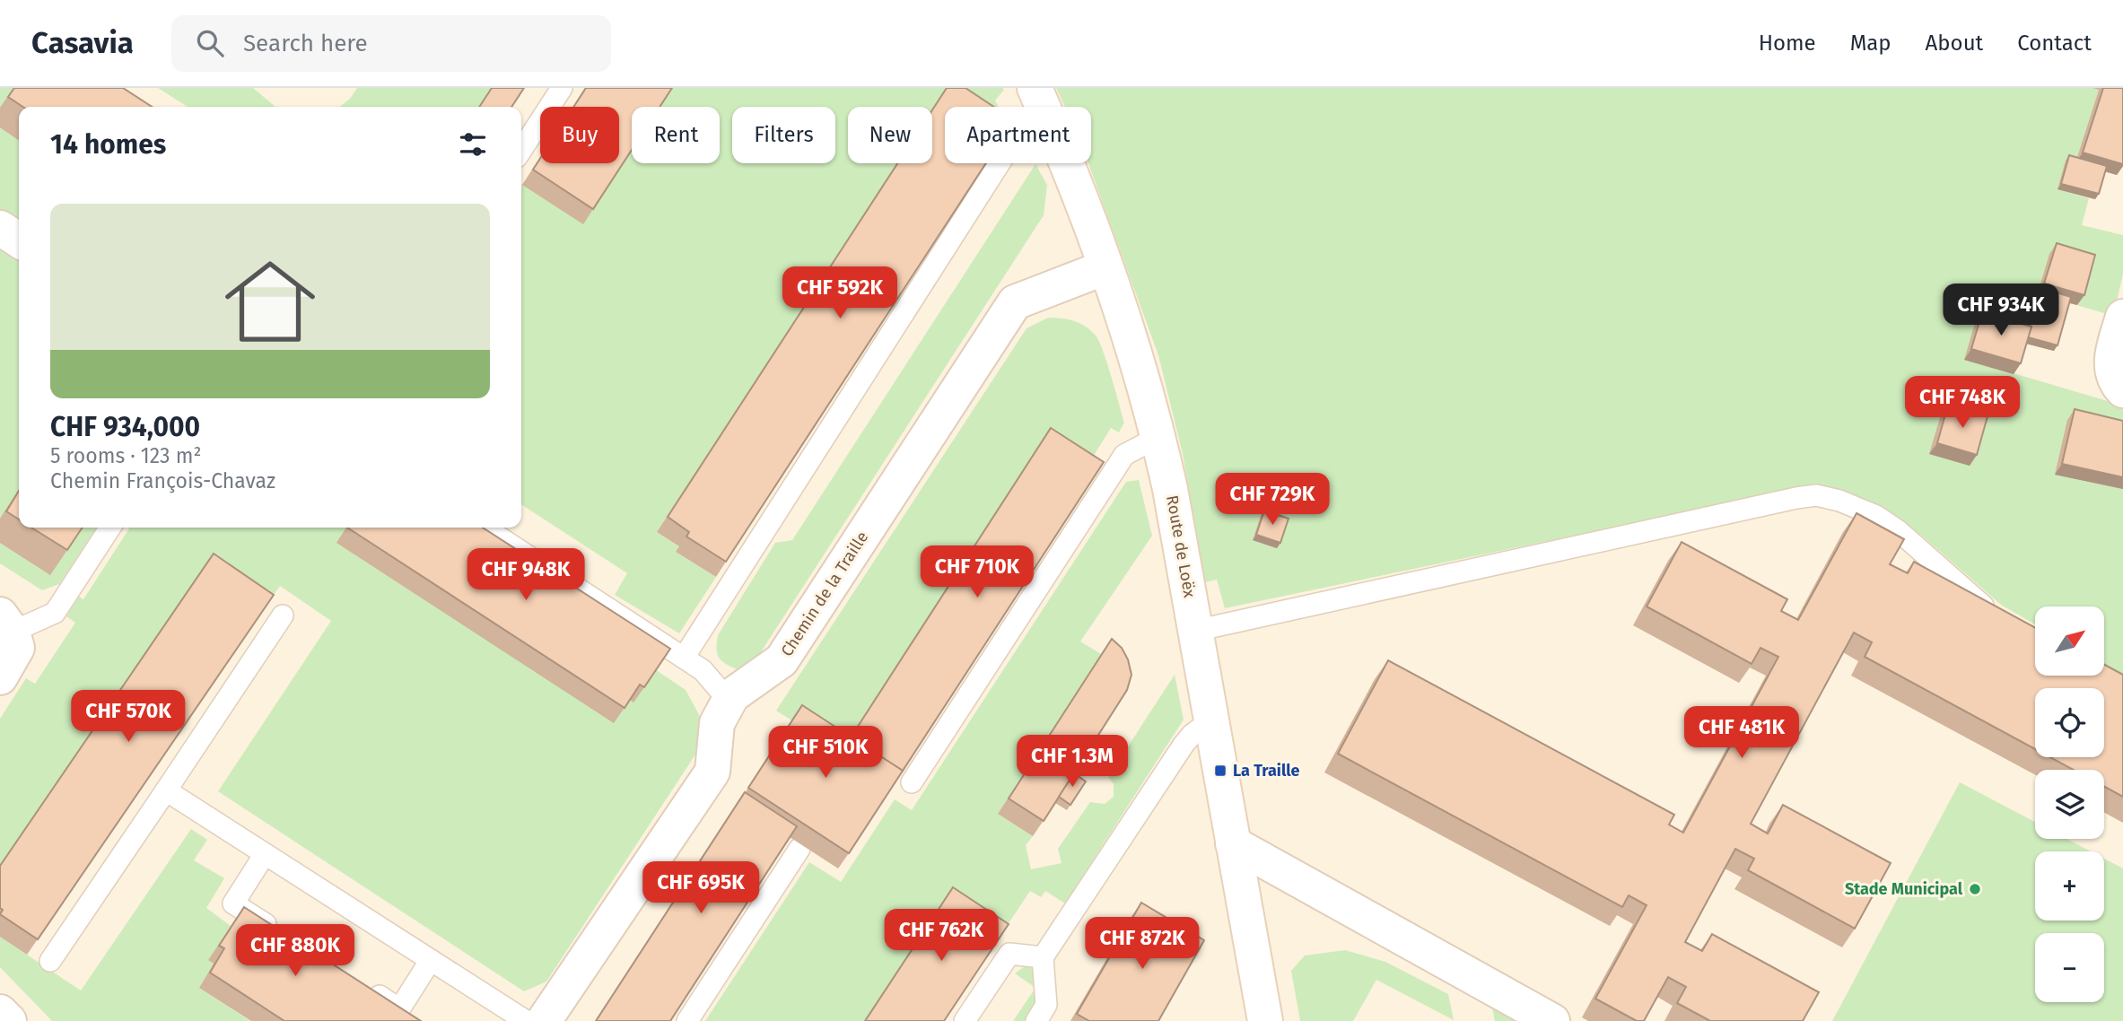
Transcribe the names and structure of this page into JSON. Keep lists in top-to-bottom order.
{
  "streets": {
    "street": ["Route de Loëx", "Chemin de la Traille"]
  },
  "crossings": [
    ["Route de Loëx", "Chemin de la Traille"]
  ],
  "places": {
    "transit": ["La Traille"],
    "other": ["Stade Municipal"]
  },
  "north": "top right",
  "page": {
    "header": "Casavia",
    "search": "Search here",
    "nav": [
      "Home",
      "Map",
      "About",
      "Contact"
    ],
    "chip": [
      "Buy",
      "Rent",
      "Filters",
      "New",
      "Apartment"
    ],
    "heading": "14 homes",
    "list": [
      {
        "name": "CHF 934,000",
        "note": "5 rooms · 123 m² · Chemin François-Chavaz"
      }
    ],
    "price": [
      "CHF 592K",
      "CHF 934K",
      "CHF 748K",
      "CHF 729K",
      "CHF 710K",
      "CHF 948K",
      "CHF 570K",
      "CHF 481K",
      "CHF 510K",
      "CHF 1.3M",
      "CHF 695K",
      "CHF 762K",
      "CHF 872K",
      "CHF 880K"
    ],
    "map_buttons": ["+", "−"]
  }
}
